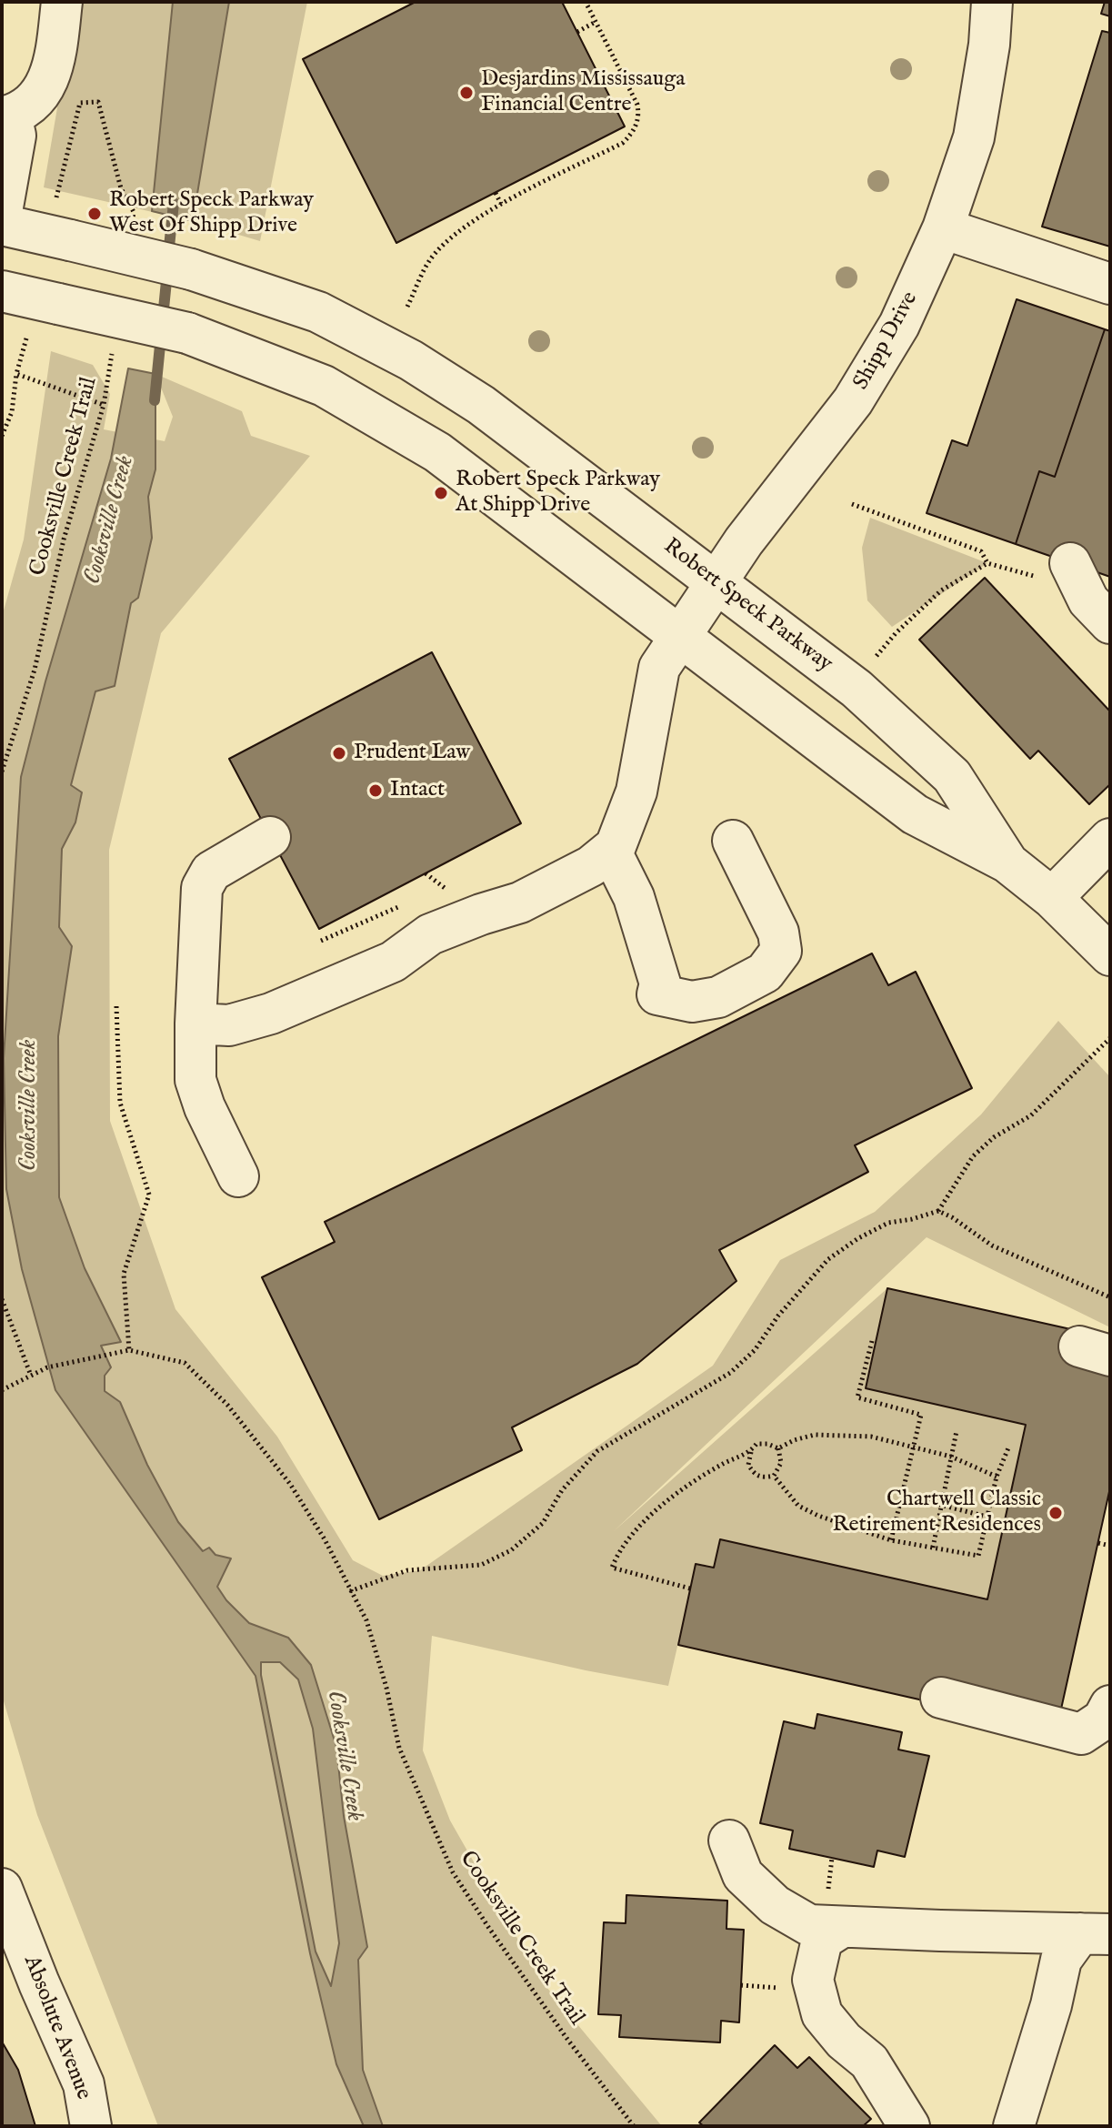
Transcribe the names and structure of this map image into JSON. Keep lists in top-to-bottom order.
{
  "streets": {
    "street": ["Shipp Drive", "Robert Speck Parkway", "Absolute Avenue"],
    "path": ["Cooksville Creek Trail"]
  },
  "crossings": [
    ["Shipp Drive", "Robert Speck Parkway"]
  ],
  "water": ["Cooksville Creek"],
  "places": [
    "Desjardins Mississauga Financial Centre",
    "Robert Speck Parkway West Of Shipp Drive",
    "Robert Speck Parkway At Shipp Drive",
    "Prudent Law",
    "Intact",
    "Chartwell Classic Retirement Residences"
  ]
}
